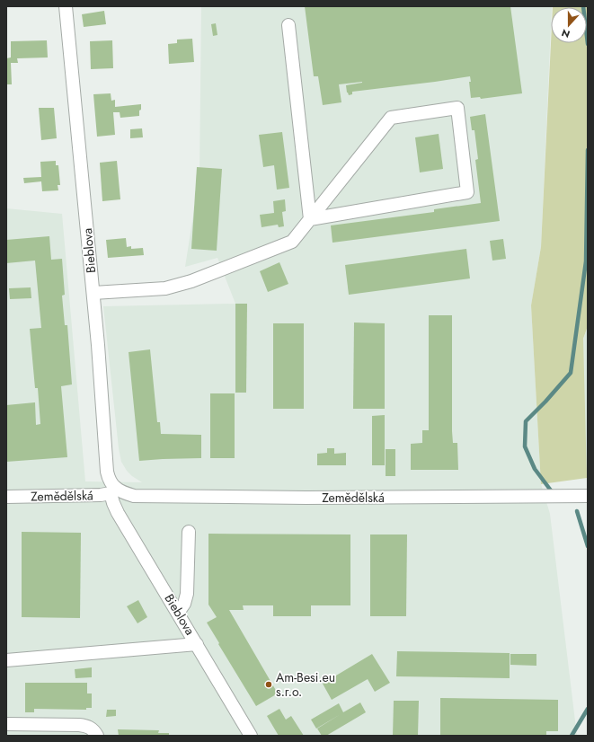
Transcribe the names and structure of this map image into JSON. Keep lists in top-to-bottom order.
{
  "streets": {
    "street": ["Bieblova", "Zemědělská"]
  },
  "crossings": [
    ["Bieblova", "Zemědělská"]
  ],
  "places": ["Am-Besi.eu s.r.o."],
  "north": "bottom"
}
